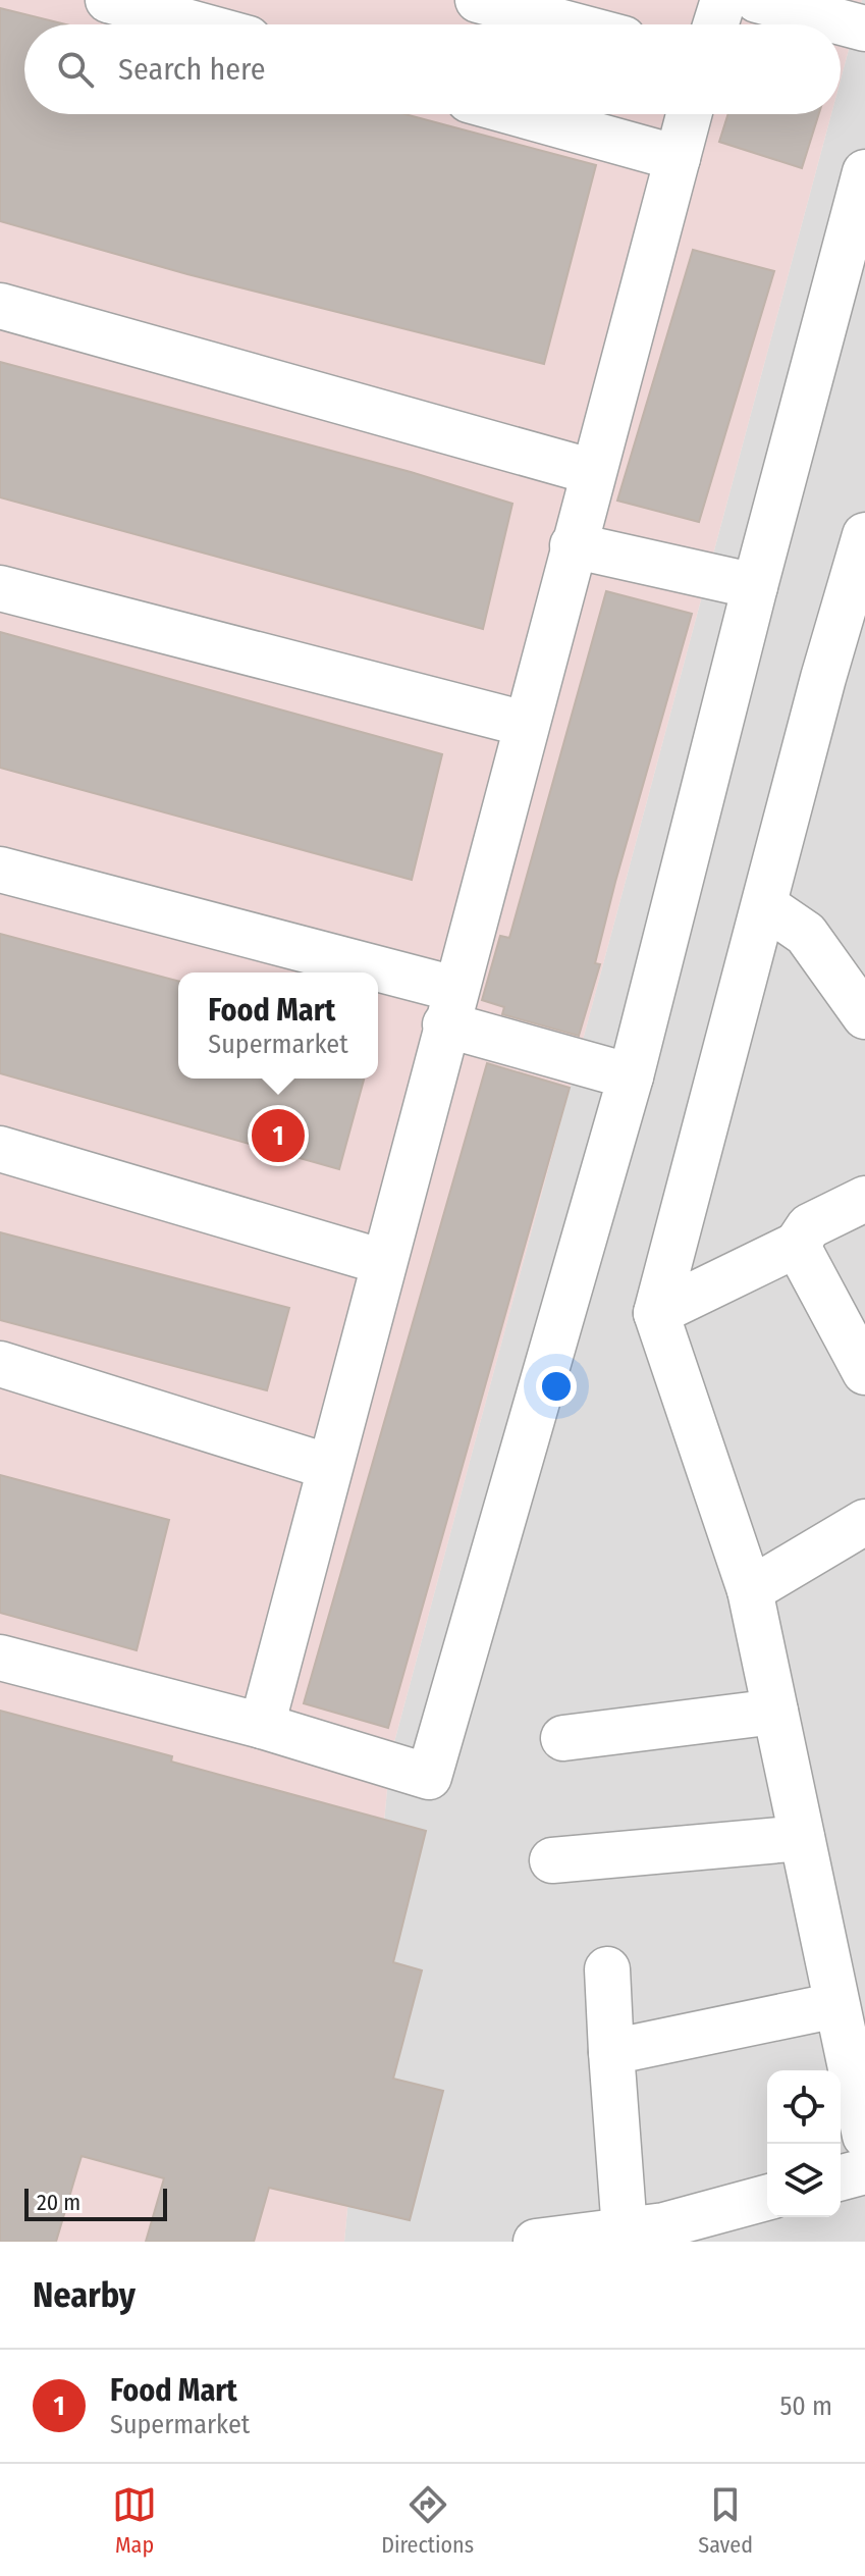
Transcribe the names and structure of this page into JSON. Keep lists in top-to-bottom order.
{
  "scale_bar": "20 m",
  "page": {
    "search": "Search here",
    "popup": ["Food Mart", "Supermarket"],
    "pins": "1",
    "scale": "20 m",
    "heading": "Nearby",
    "list": [
      {
        "mark": "1",
        "name": "Food Mart",
        "note": "Supermarket",
        "value": "50 m"
      }
    ],
    "nav": ["Map", "Directions", "Saved"]
  }
}
